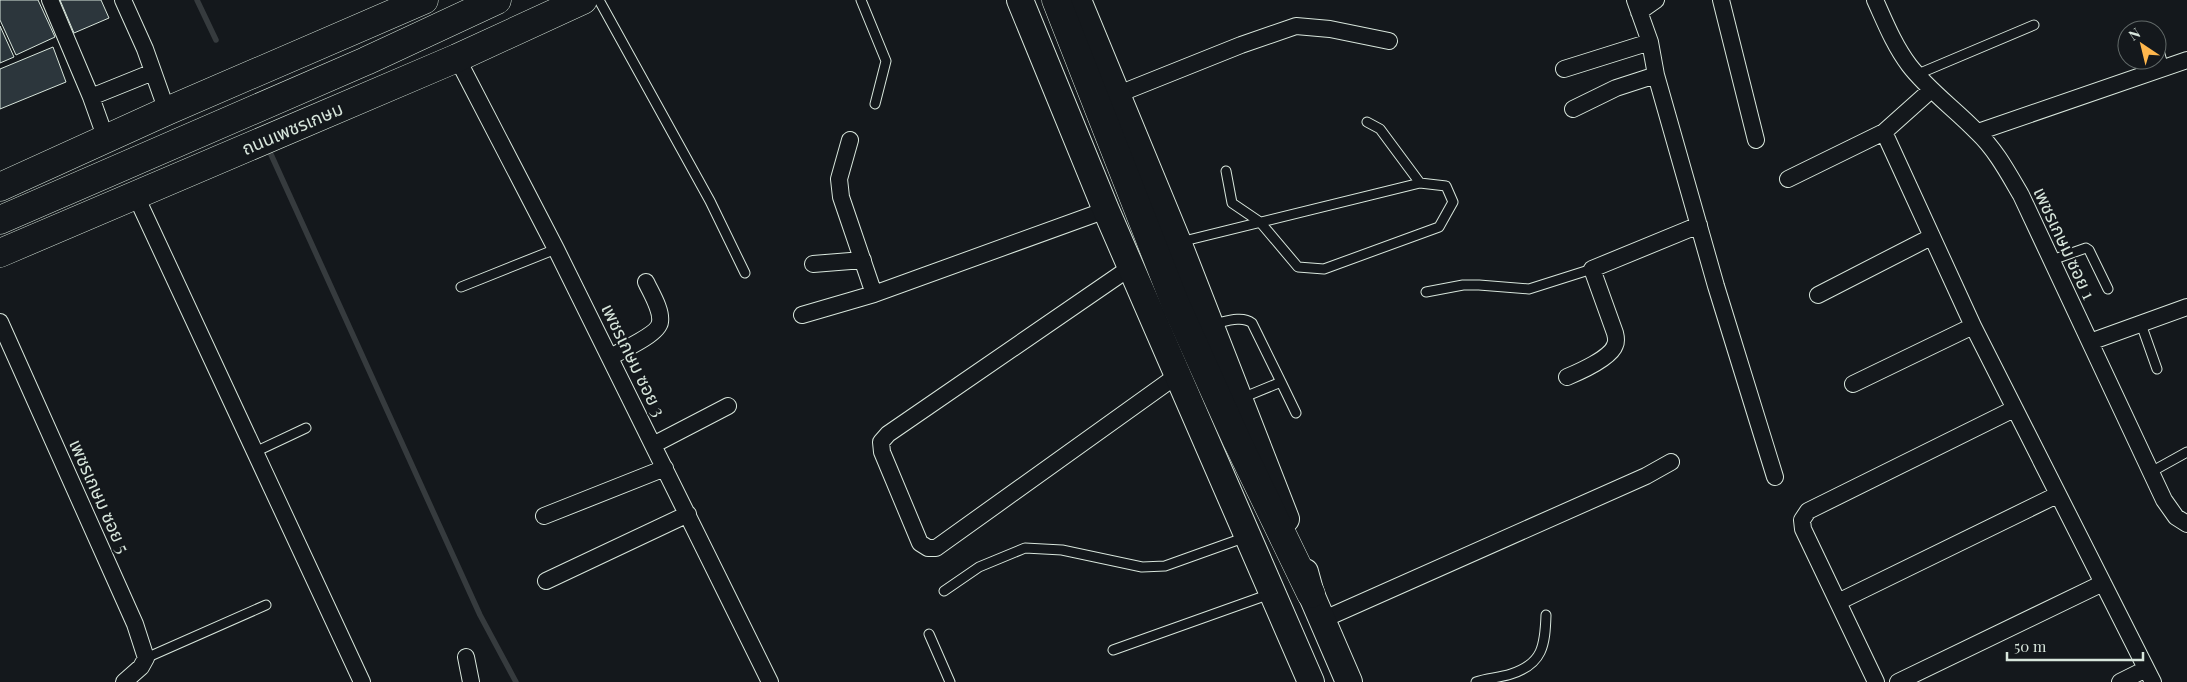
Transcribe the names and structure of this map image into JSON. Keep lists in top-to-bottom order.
{
  "streets": {
    "highway": ["ถนนเพชรเกษม"],
    "street": ["เพชรเกษม ซอย 1", "เพชรเกษม ซอย 3", "เพชรเกษม ซอย 5"]
  },
  "crossings": [
    ["ถนนเพชรเกษม", "เพชรเกษม ซอย 3"]
  ],
  "scale_bar": "50 m",
  "north": "top left"
}
